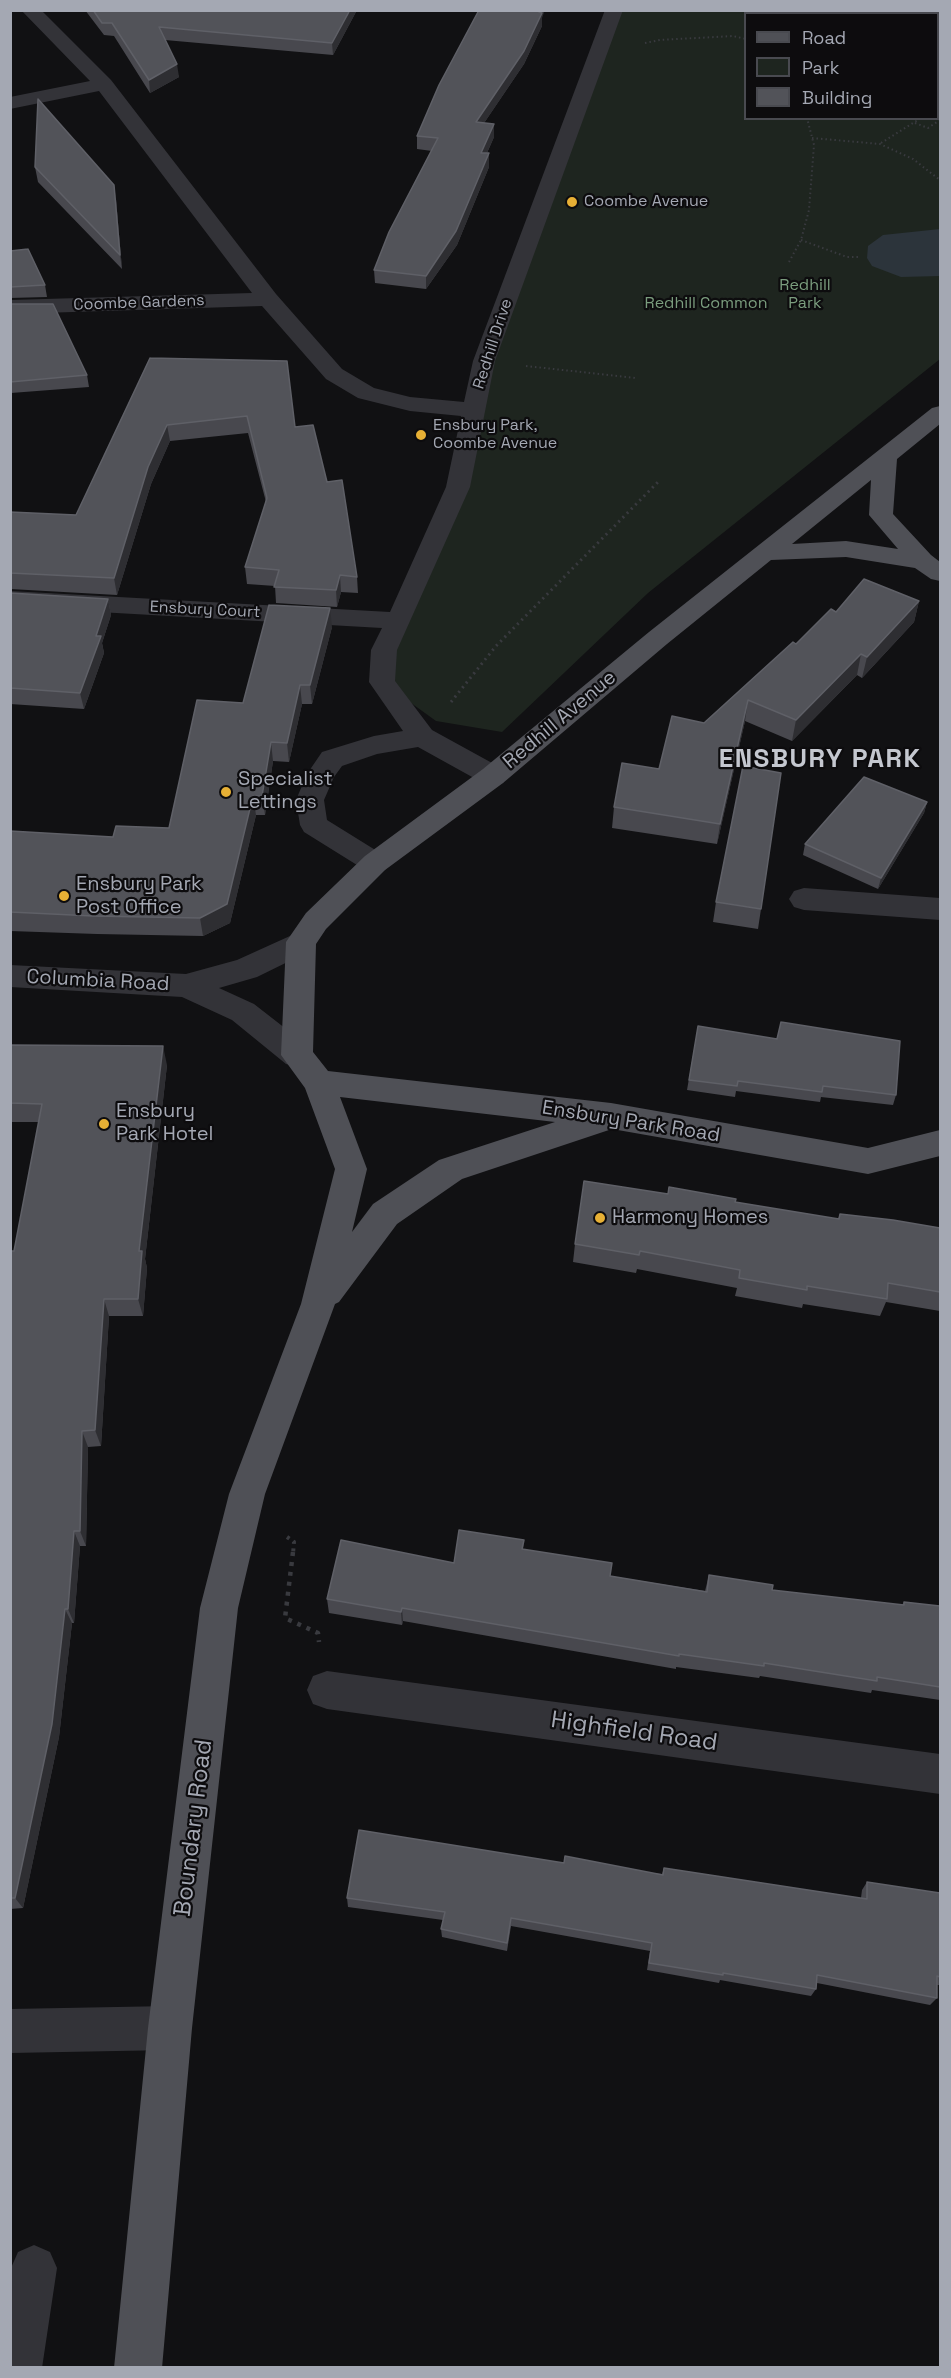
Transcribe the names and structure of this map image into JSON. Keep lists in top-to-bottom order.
{
  "streets": {
    "main road": ["Redhill Avenue", "Ensbury Park Road", "Boundary Road"],
    "street": [
      "Coombe Gardens",
      "Redhill Drive",
      "Ensbury Court",
      "Columbia Road",
      "Highfield Road"
    ]
  },
  "crossings": [
    ["Redhill Drive", "Ensbury Court"],
    ["Redhill Drive", "Redhill Avenue"],
    ["Redhill Avenue", "Columbia Road"],
    ["Ensbury Park Road", "Boundary Road"]
  ],
  "districts": ["ENSBURY PARK"],
  "parks": ["Redhill Park", "Redhill Common"],
  "places": [
    "Coombe Avenue",
    "Ensbury Park, Coombe Avenue",
    "Specialist Lettings",
    "Ensbury Park Post Office",
    "Ensbury Park Hotel",
    "Harmony Homes"
  ],
  "legend": ["Road", "Park", "Building"]
}
